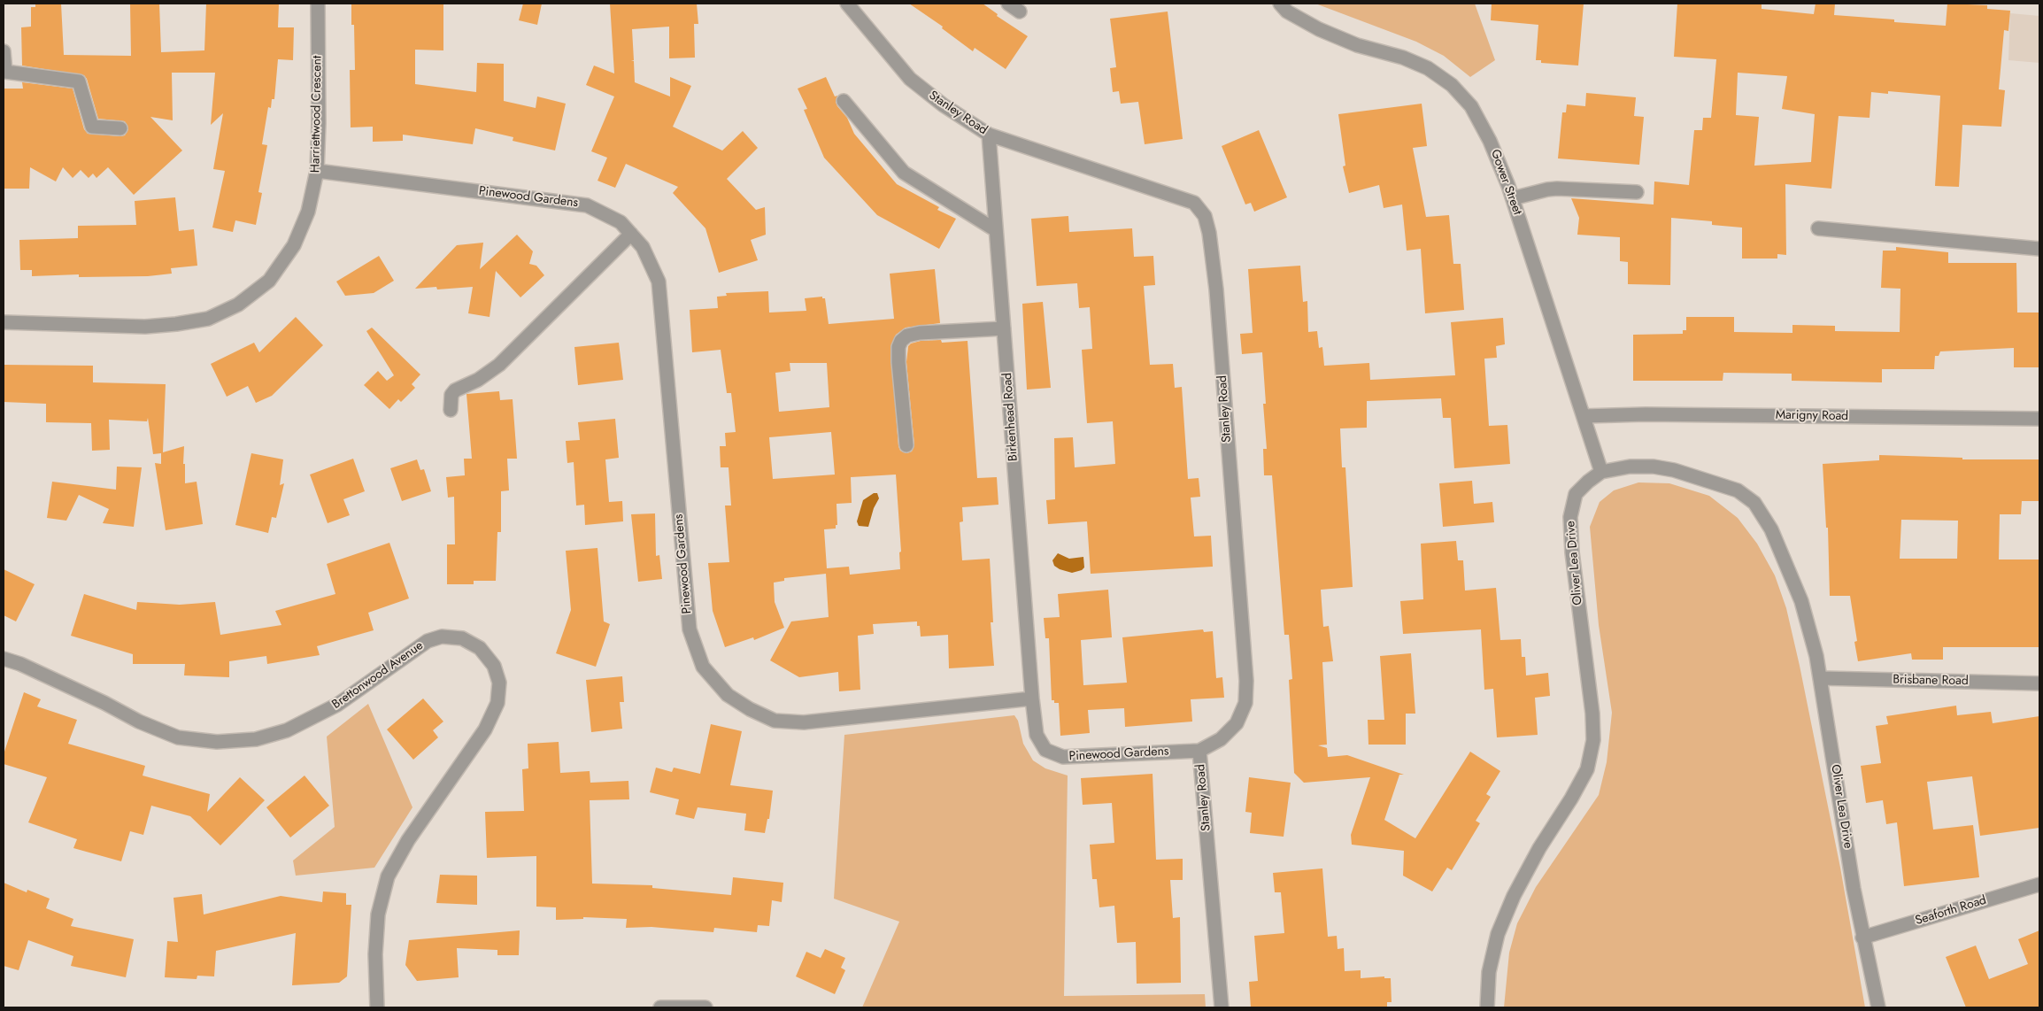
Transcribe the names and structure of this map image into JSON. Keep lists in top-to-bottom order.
{
  "streets": {
    "street": [
      "Stanley Road",
      "Harriettwood Crescent",
      "Gower Street",
      "Pinewood Gardens",
      "Marigny Road",
      "Birkenhead Road",
      "Oliver Lea Drive",
      "Brettonwood Avenue",
      "Brisbane Road",
      "Seaforth Road"
    ]
  },
  "crossings": [
    ["Stanley Road", "Pinewood Gardens"],
    ["Stanley Road", "Birkenhead Road"],
    ["Harriettwood Crescent", "Pinewood Gardens"],
    ["Gower Street", "Marigny Road"],
    ["Gower Street", "Oliver Lea Drive"],
    ["Pinewood Gardens", "Birkenhead Road"],
    ["Oliver Lea Drive", "Brisbane Road"],
    ["Oliver Lea Drive", "Seaforth Road"]
  ]
}
